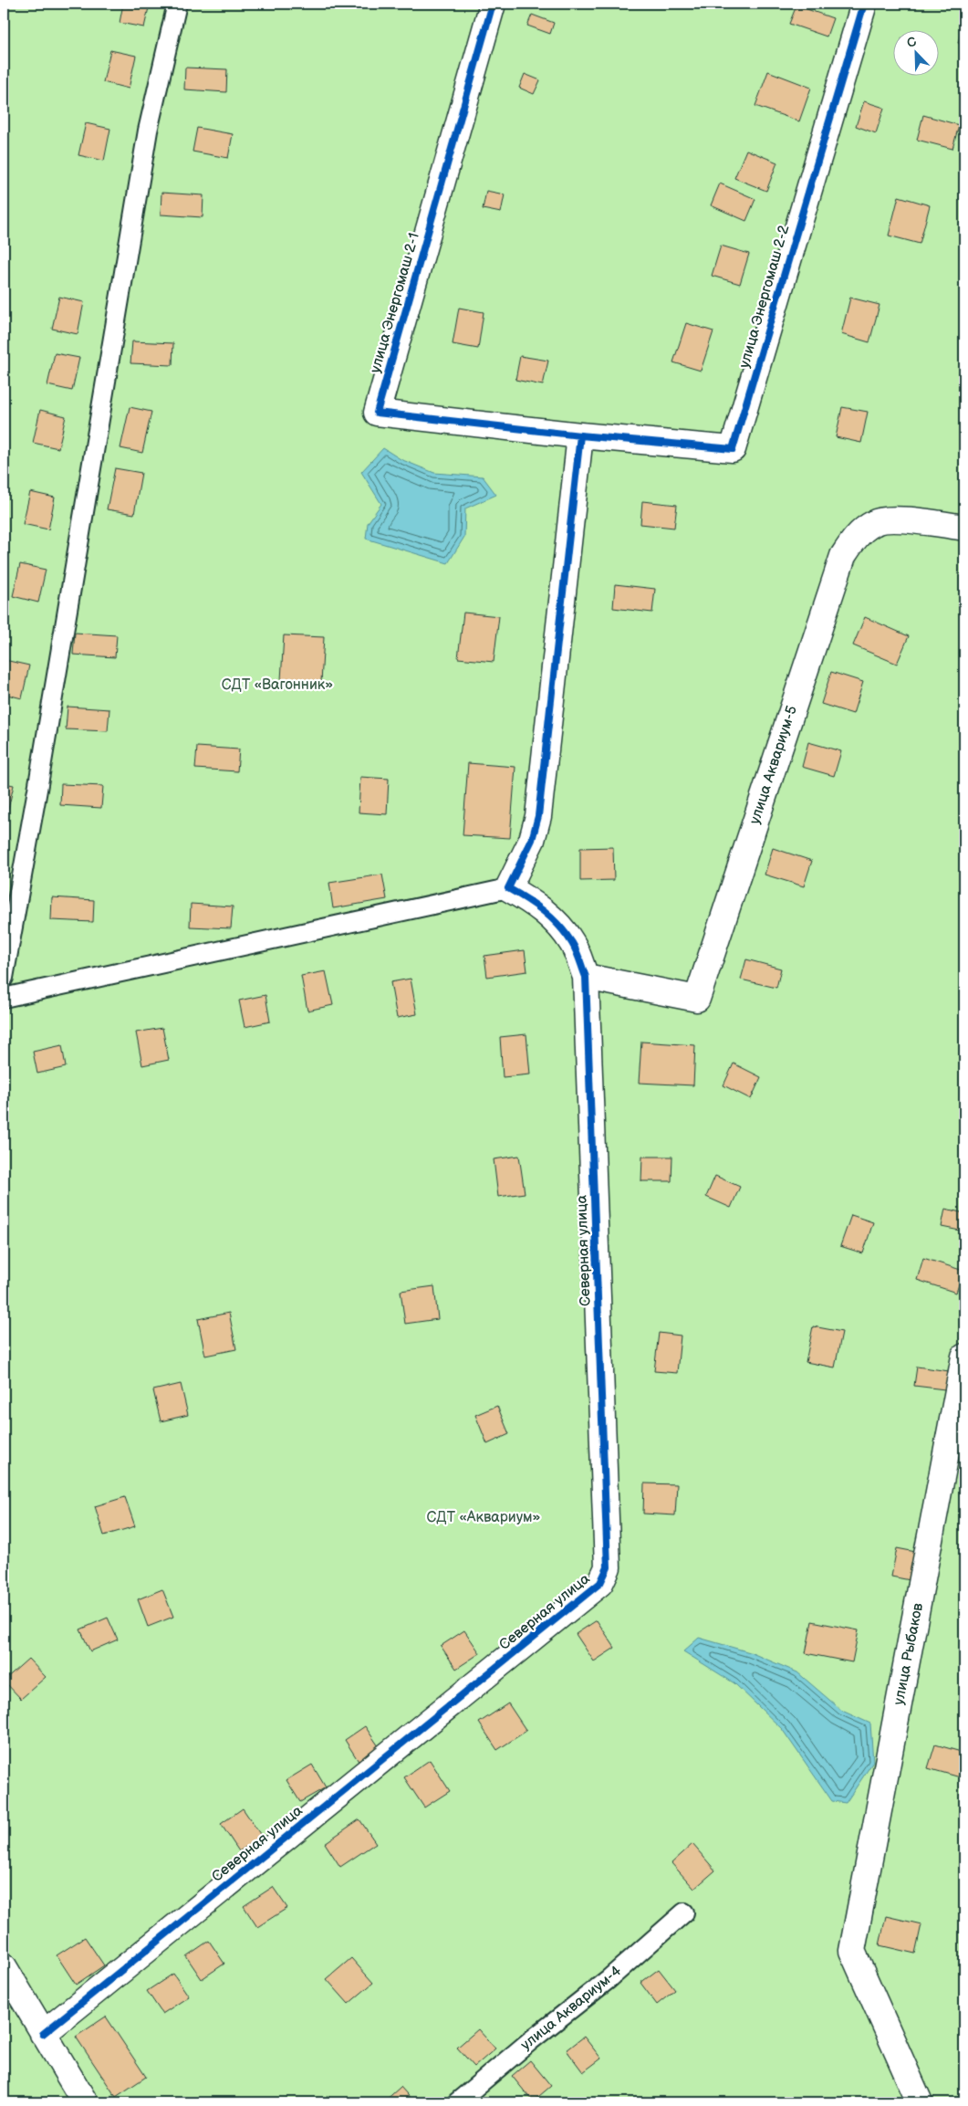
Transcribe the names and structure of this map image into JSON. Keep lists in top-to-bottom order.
{
  "streets": {
    "street": [
      "улица Энергомаш 2-2",
      "улица Энергомаш 2-1",
      "улица Аквариум-5",
      "Северная улица",
      "улица Рыбаков"
    ],
    "lane": ["улица Аквариум-4"]
  },
  "crossings": [
    ["улица Энергомаш 2-2", "улица Энергомаш 2-1"],
    ["улица Аквариум-5", "Северная улица"]
  ],
  "parks": ["СДТ «Вагонник»", "СДТ «Аквариум»"],
  "north": "top left"
}
